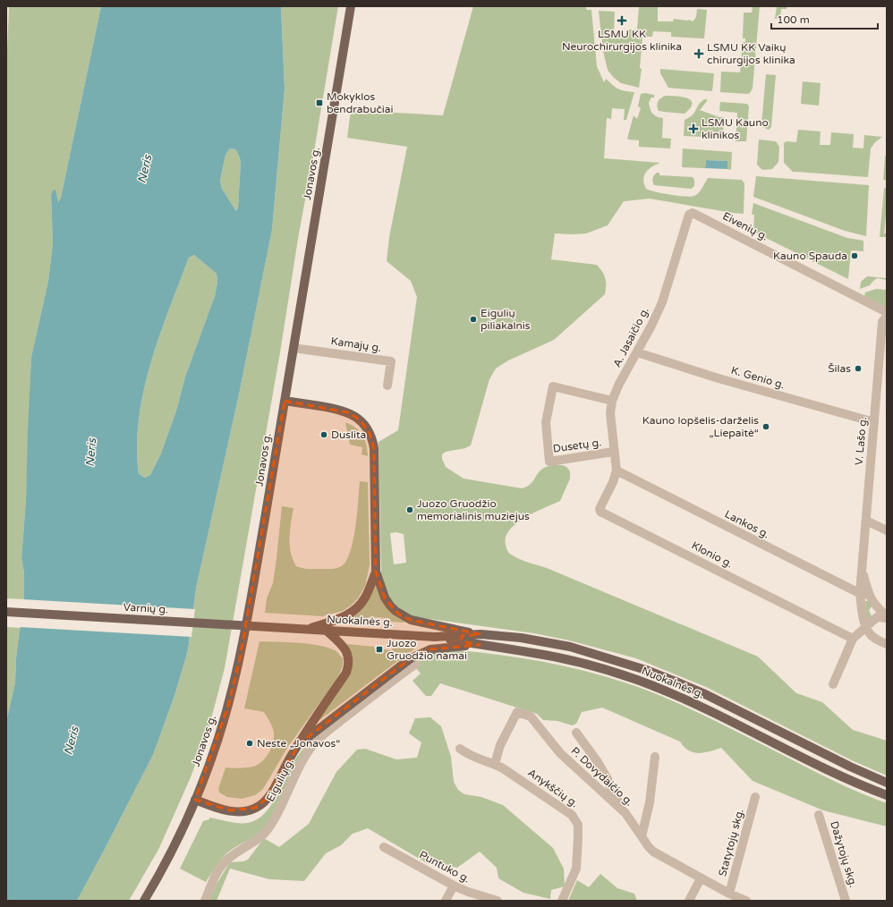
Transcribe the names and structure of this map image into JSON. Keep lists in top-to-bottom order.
{
  "streets": {
    "main road": ["Jonavos g.", "Varnių g.", "Nuokalnės g."],
    "street": [
      "Eivenių g.",
      "A. Jasaičio g.",
      "Kamajų g.",
      "K. Genio g.",
      "V. Lašo g.",
      "Dusetų g.",
      "Lankos g.",
      "Klonio g.",
      "P. Dovydaičio g.",
      "Eigulių g.",
      "Anykščių g.",
      "Statytojų skg.",
      "Dažytojų skg.",
      "Puntuko g."
    ]
  },
  "crossings": [
    ["Jonavos g.", "Kamajų g."],
    ["Eivenių g.", "A. Jasaičio g."],
    ["A. Jasaičio g.", "K. Genio g."],
    ["A. Jasaičio g.", "Dusetų g."],
    ["A. Jasaičio g.", "Lankos g."],
    ["A. Jasaičio g.", "Klonio g."],
    ["K. Genio g.", "V. Lašo g."],
    ["V. Lašo g.", "Lankos g."],
    ["Lankos g.", "Klonio g."],
    ["Varnių g.", "Nuokalnės g."],
    ["P. Dovydaičio g.", "Anykščių g."],
    ["P. Dovydaičio g.", "Statytojų skg."]
  ],
  "water": ["Neris"],
  "places": {
    "health": ["LSMU KK Neurochirurgijos klinika", "LSMU KK Vaikų chirurgijos klinika", "LSMU Kauno klinikos"],
    "transit": ["Mokyklos bendrabučiai", "Juozo Gruodžio namai"],
    "other": [
      "Kauno Spauda",
      "Eigulių piliakalnis",
      "Šilas",
      "Kauno lopšelis-darželis „Liepaitė“",
      "Duslita",
      "Juozo Gruodžio memorialinis muziejus",
      "Neste „Jonavos“"
    ]
  },
  "scale_bar": "100 m"
}
